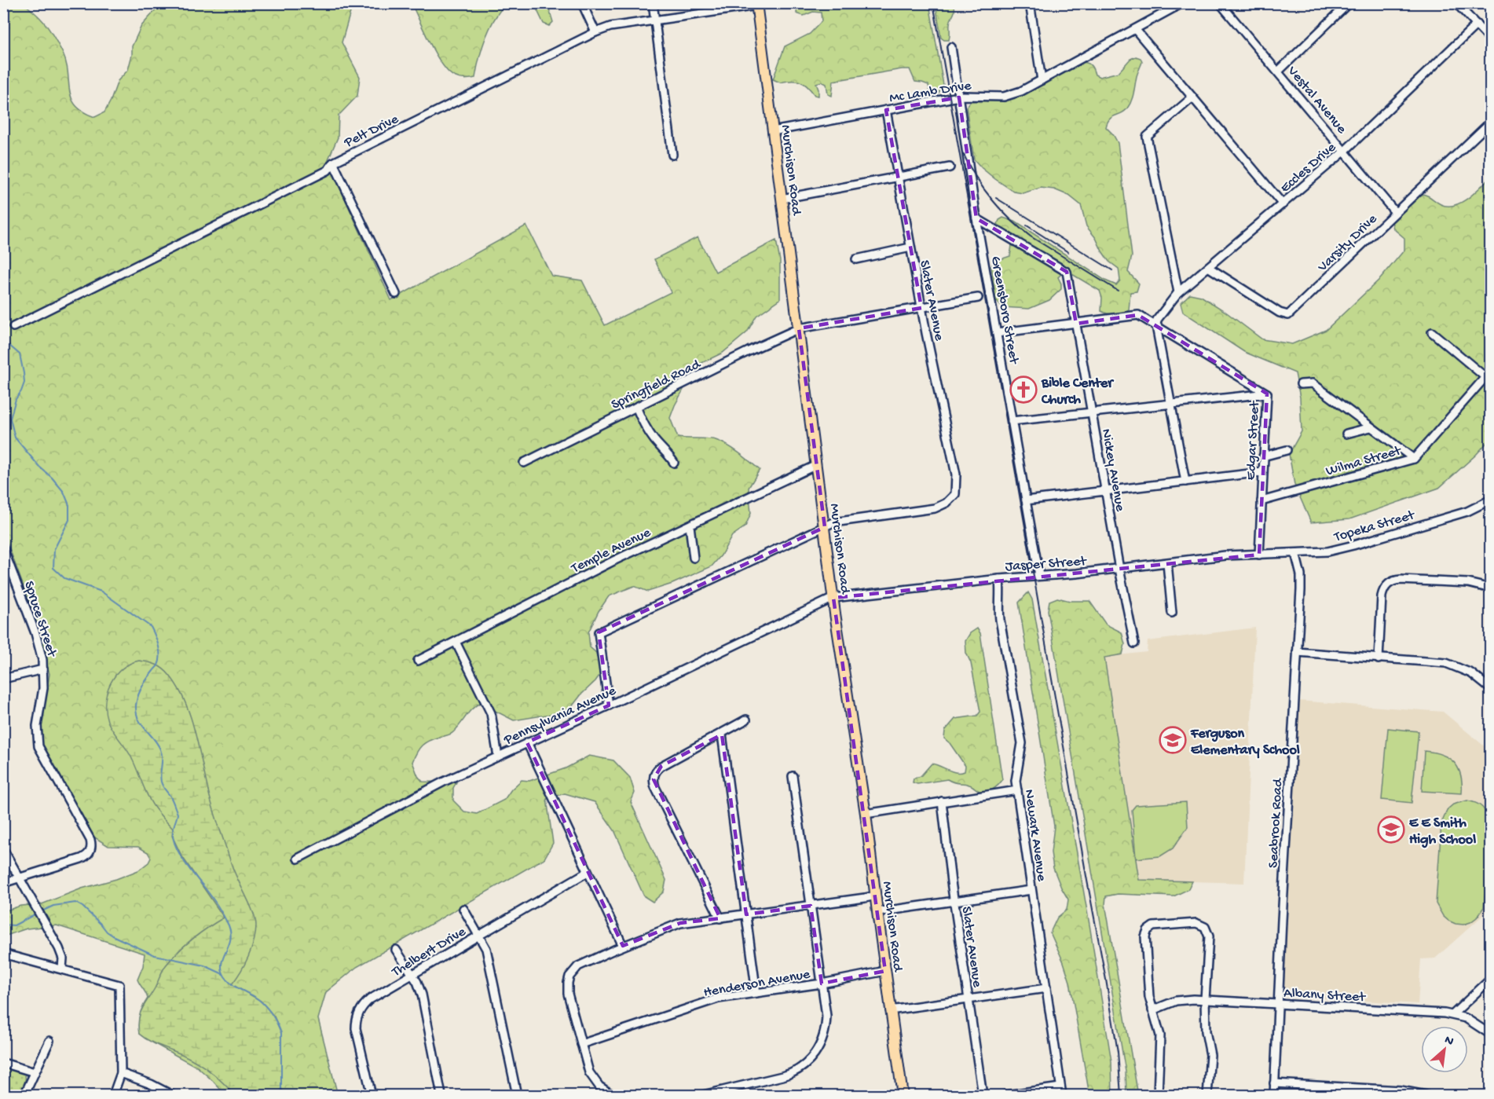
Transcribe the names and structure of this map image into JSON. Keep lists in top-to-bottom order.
{
  "streets": {
    "main road": ["Murchison Road"],
    "street": [
      "Mc Lamb Drive",
      "Vestal Avenue",
      "Pelt Drive",
      "Eccles Drive",
      "Varsity Drive",
      "Slater Avenue",
      "Greensboro Street",
      "Springfield Road",
      "Edgar Street",
      "Wilma Street",
      "Nickey Avenue",
      "Topeka Street",
      "Temple Avenue",
      "Jasper Street",
      "Spruce Street",
      "Pennsylvania Avenue",
      "Seabrook Road",
      "Newark Avenue",
      "Thelbert Drive",
      "Henderson Avenue",
      "Albany Street"
    ]
  },
  "crossings": [
    ["Mc Lamb Drive", "Murchison Road"],
    ["Mc Lamb Drive", "Slater Avenue"],
    ["Mc Lamb Drive", "Greensboro Street"],
    ["Vestal Avenue", "Eccles Drive"],
    ["Vestal Avenue", "Varsity Drive"],
    ["Pelt Drive", "Murchison Road"],
    ["Eccles Drive", "Varsity Drive"],
    ["Eccles Drive", "Edgar Street"],
    ["Murchison Road", "Slater Avenue"],
    ["Murchison Road", "Springfield Road"],
    ["Murchison Road", "Temple Avenue"],
    ["Murchison Road", "Jasper Street"],
    ["Murchison Road", "Pennsylvania Avenue"],
    ["Murchison Road", "Henderson Avenue"],
    ["Slater Avenue", "Springfield Road"],
    ["Greensboro Street", "Nickey Avenue"],
    ["Greensboro Street", "Jasper Street"],
    ["Edgar Street", "Wilma Street"],
    ["Edgar Street", "Nickey Avenue"],
    ["Edgar Street", "Topeka Street"],
    ["Edgar Street", "Jasper Street"],
    ["Nickey Avenue", "Jasper Street"],
    ["Topeka Street", "Jasper Street"],
    ["Topeka Street", "Seabrook Road"],
    ["Jasper Street", "Pennsylvania Avenue"],
    ["Jasper Street", "Newark Avenue"],
    ["Seabrook Road", "Albany Street"]
  ],
  "places": {
    "church": ["Bible Center Church"],
    "school or university": ["Ferguson Elementary School", "E E Smith High School"]
  },
  "north": "top right"
}
